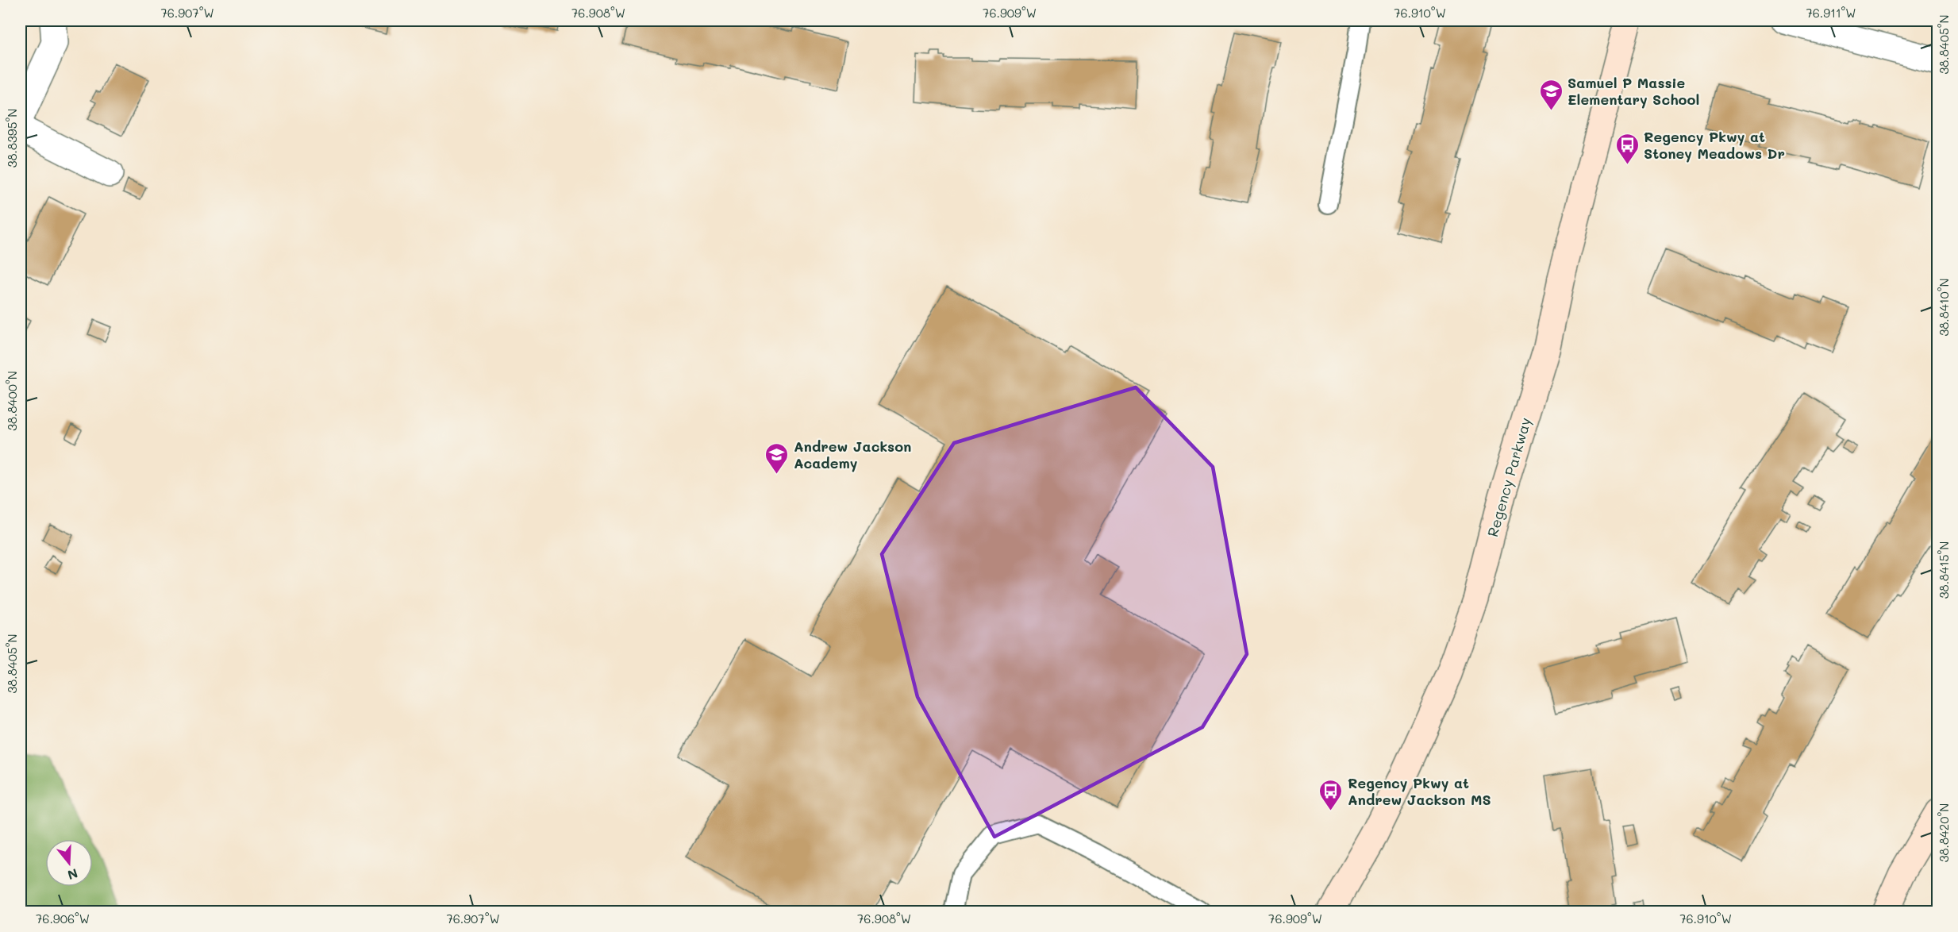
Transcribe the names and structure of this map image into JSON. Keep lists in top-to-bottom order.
{
  "streets": {
    "street": ["Regency Parkway"]
  },
  "places": {
    "school or university": ["Samuel P Massie Elementary School", "Andrew Jackson Academy"],
    "bus stop": ["Regency Pkwy at Stoney Meadows Dr", "Regency Pkwy at Andrew Jackson MS"]
  },
  "north": "bottom",
  "coordinates": [
    "76.907°W",
    "76.908°W",
    "76.909°W",
    "76.910°W",
    "76.911°W",
    "38.8405°N",
    "38.8395°N",
    "38.8410°N",
    "38.8400°N",
    "38.8415°N",
    "38.8420°N",
    "76.906°W"
  ]
}
